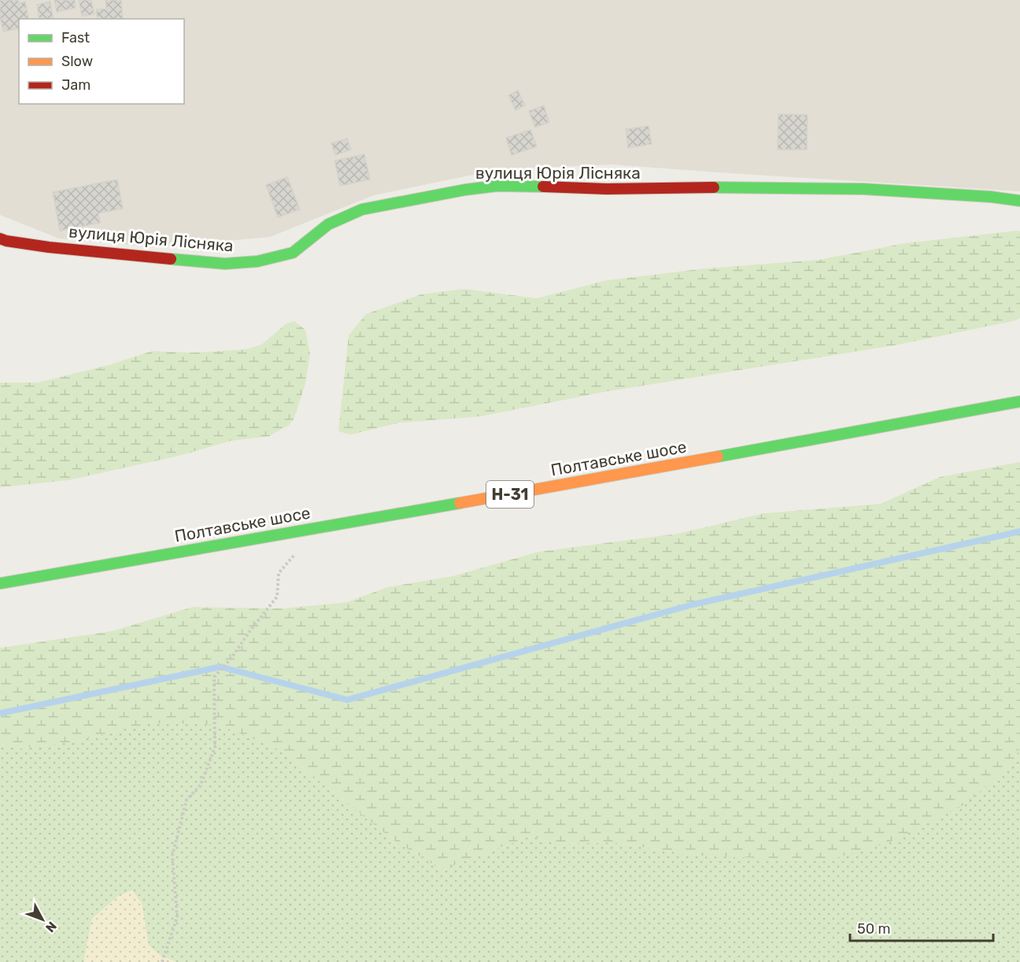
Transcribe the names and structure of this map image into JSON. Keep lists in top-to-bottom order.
{
  "streets": {
    "street": ["вулиця Юрія Лісняка", "Полтавське шосе", "Н-31"]
  },
  "legend": ["Fast", "Slow", "Jam"],
  "scale_bar": "50 m",
  "north": "bottom right"
}
